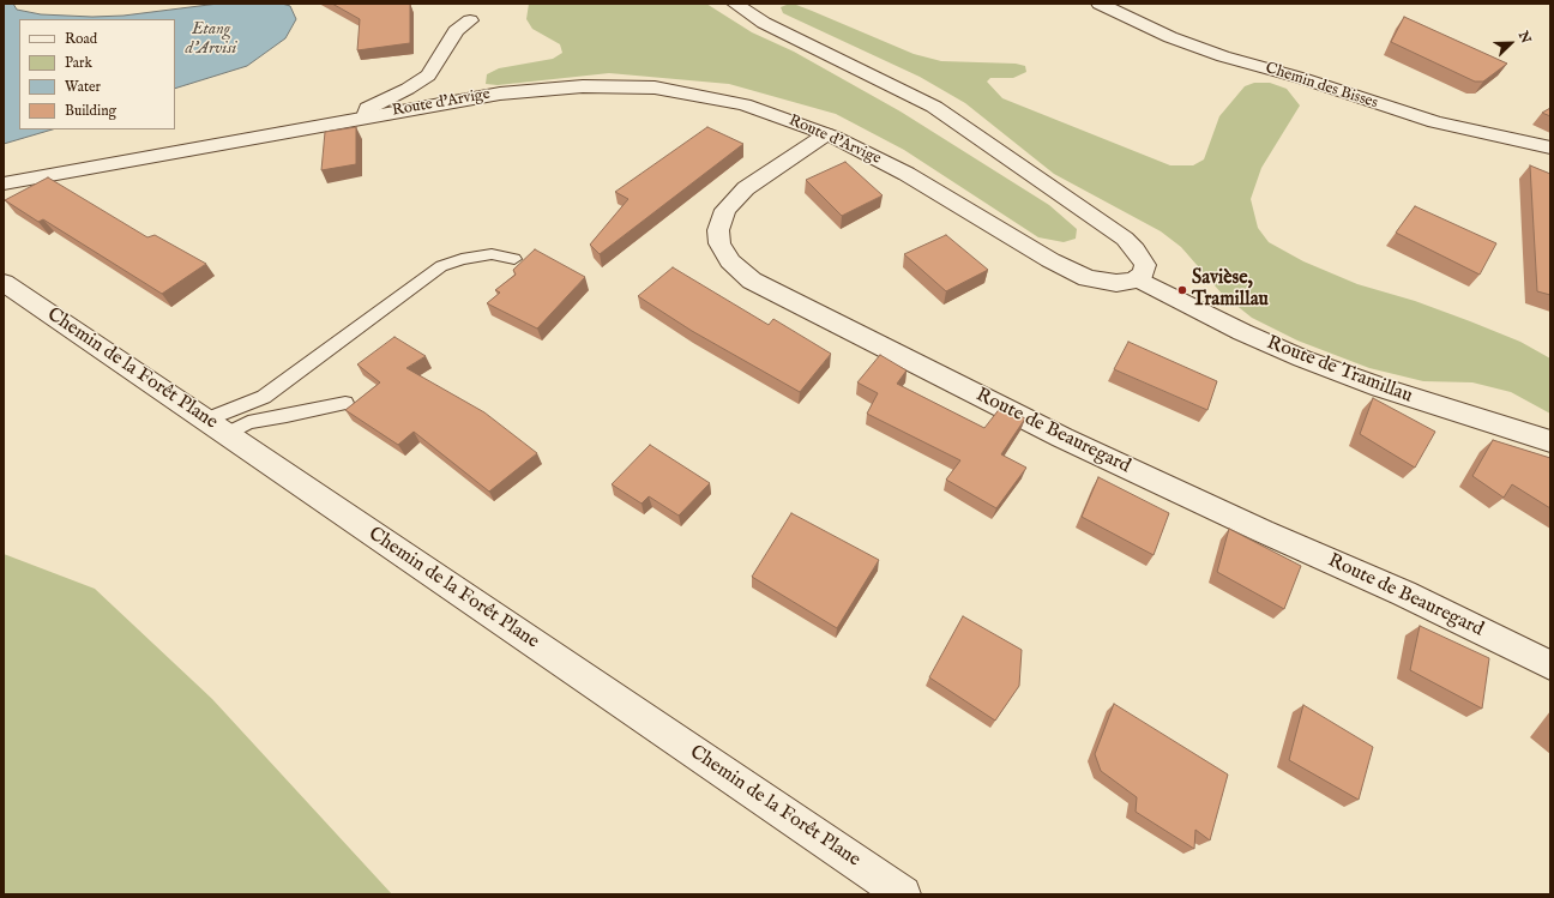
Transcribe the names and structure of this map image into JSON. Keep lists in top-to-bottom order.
{
  "streets": {
    "street": [
      "Chemin des Bisses",
      "Route d'Arvige",
      "Chemin de la Forêt Plane",
      "Route de Tramillau",
      "Route de Beauregard"
    ]
  },
  "crossings": [
    ["Route d'Arvige", "Route de Tramillau"],
    ["Route d'Arvige", "Route de Beauregard"]
  ],
  "water": ["Etang d'Arvisi"],
  "places": ["Savièse, Tramillau"],
  "legend": [
    "Road",
    "Park",
    "Water",
    "Building"
  ],
  "north": "top right"
}
